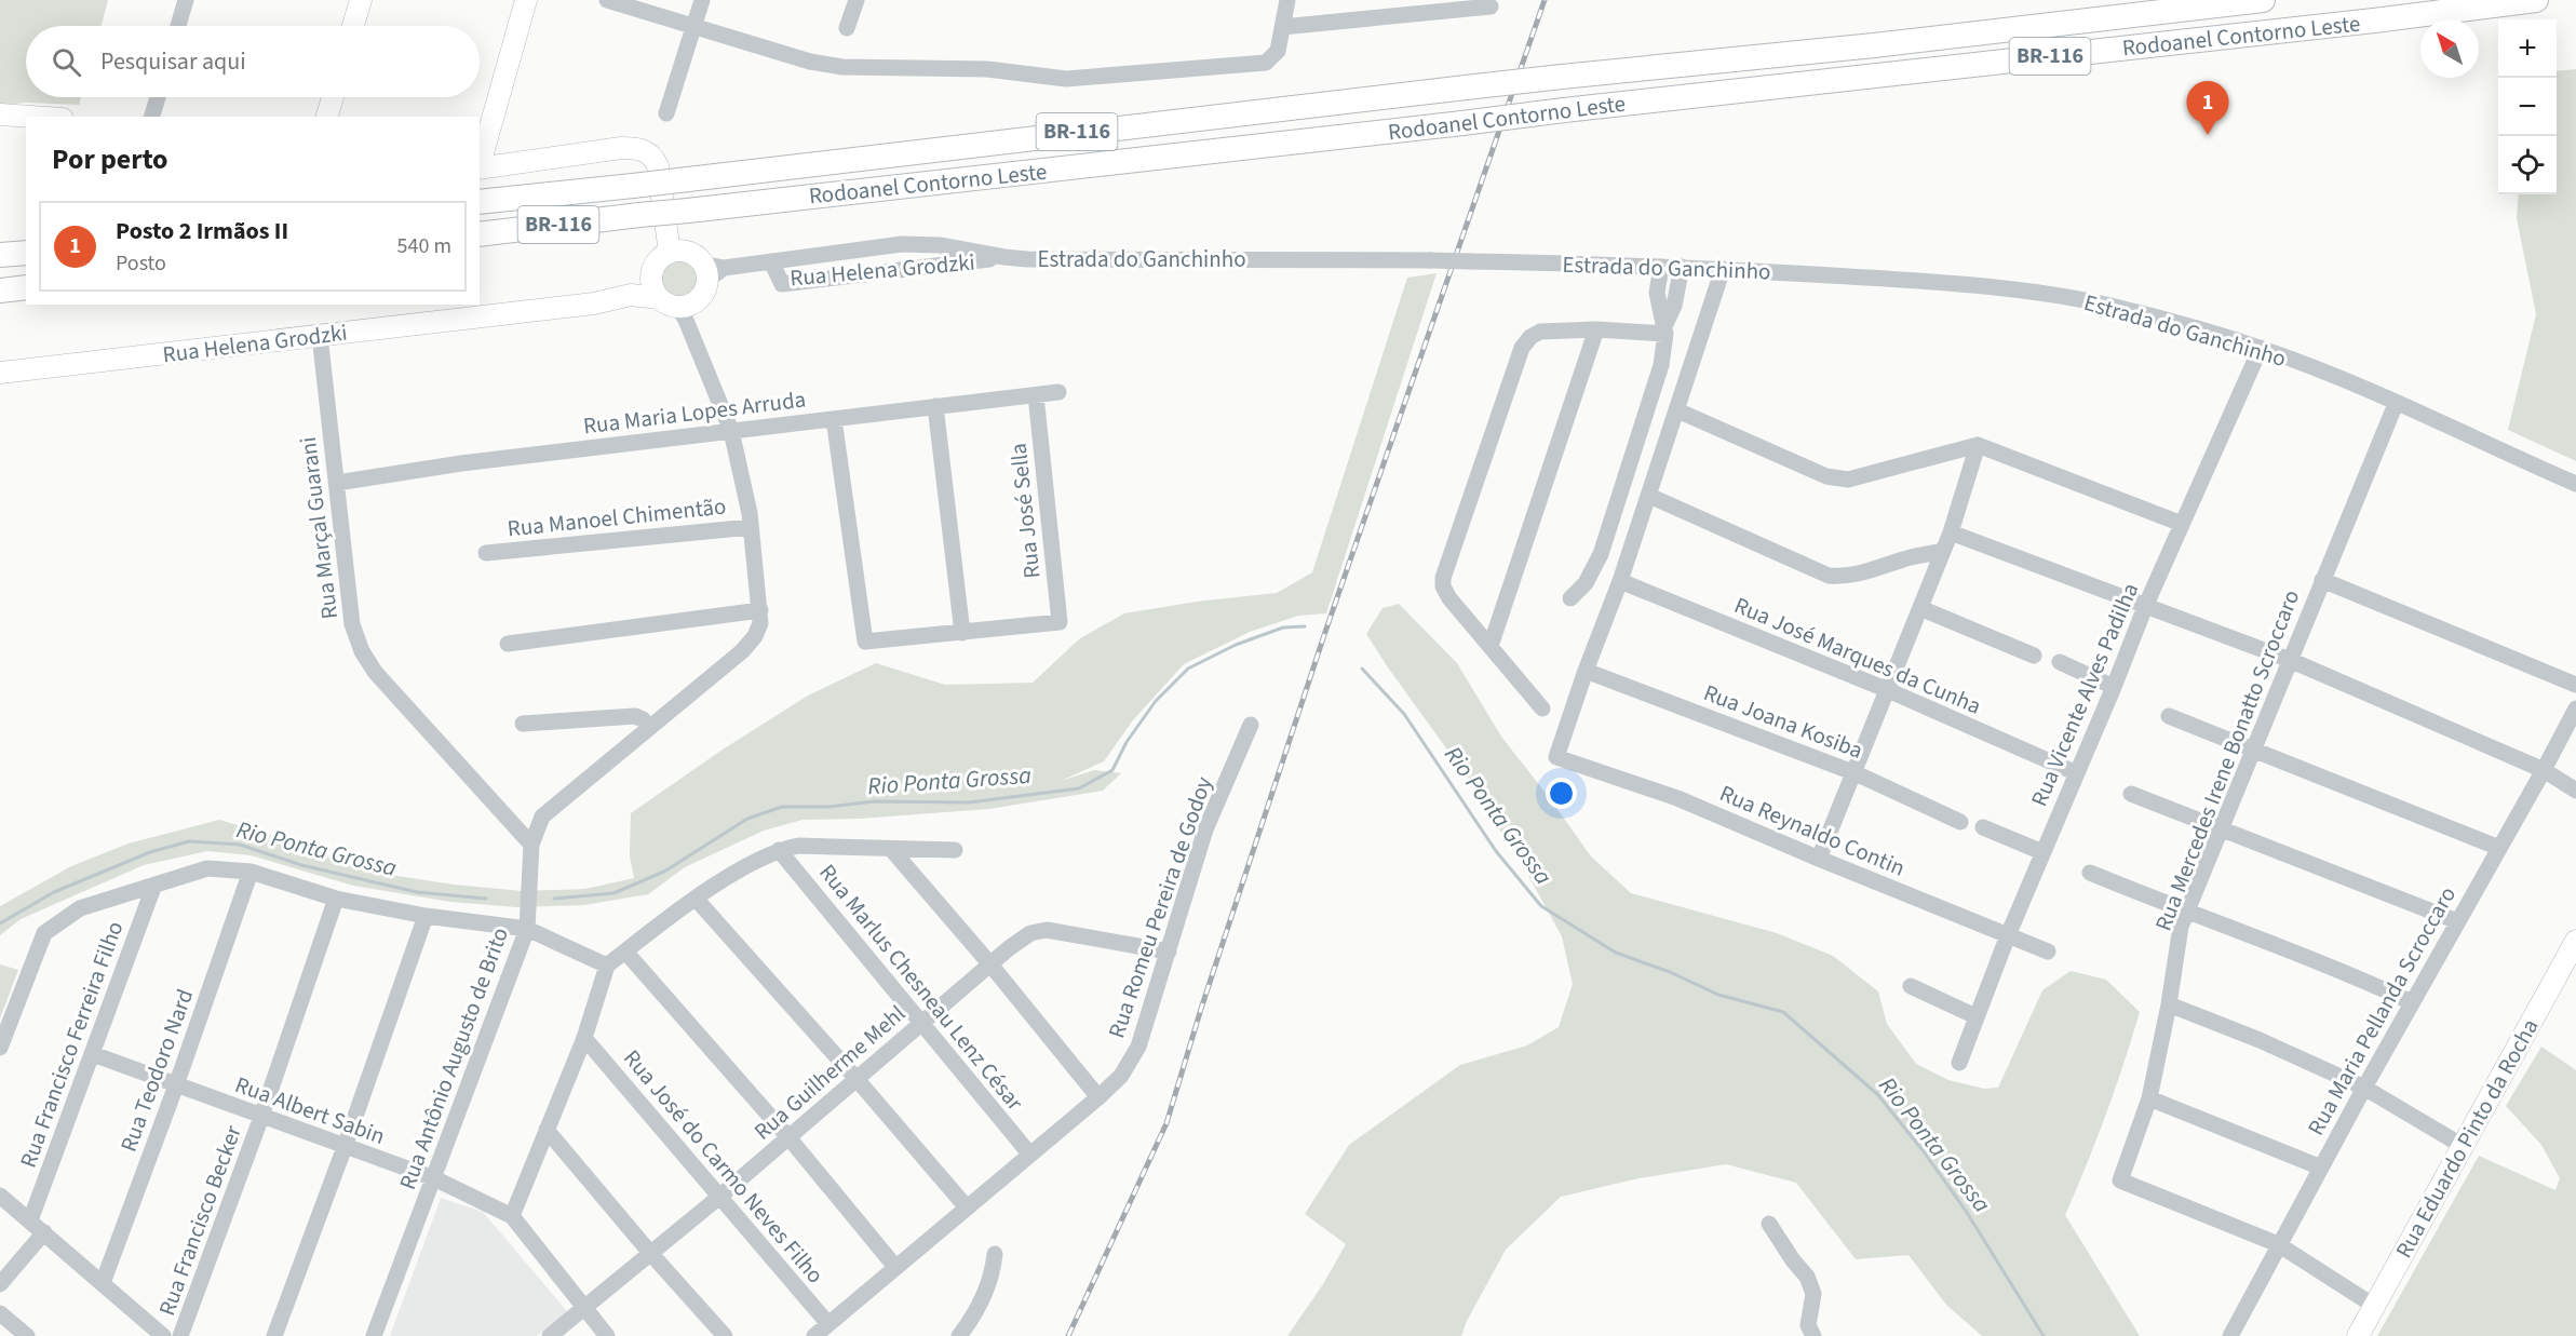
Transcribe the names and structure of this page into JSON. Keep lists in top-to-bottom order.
{
  "streets": {
    "highway": ["Rodoanel Contorno Leste", "BR-116"],
    "main road": ["Rua Helena Grodzki", "Rua Eduardo Pinto da Rocha"],
    "street": [
      "Estrada do Ganchinho",
      "Rua Maria Lopes Arruda",
      "Rua José Sella",
      "Rua Manoel Chimentão",
      "Rua Marçal Guarani",
      "Rua José Marques da Cunha",
      "Rua Vicente Alves Padilha",
      "Rua Joana Kosiba",
      "Rua Mercedes Irene Bonatto Scroccaro",
      "Rua Reynaldo Contin",
      "Rua Romeu Pereira de Godoy",
      "Rua Marlus Chesneau Lenz César",
      "Rua Maria Pellanda Scroccaro",
      "Rua Francisco Ferreira Filho",
      "Rua Antônio Augusto de Brito",
      "Rua Teodoro Nard",
      "Rua Guilherme Mehl",
      "Rua Albert Sabin",
      "Rua José do Carmo Neves Filho",
      "Rua Francisco Becker"
    ]
  },
  "crossings": [
    ["Estrada do Ganchinho", "Rua Helena Grodzki"],
    ["Estrada do Ganchinho", "Rua Vicente Alves Padilha"],
    ["Estrada do Ganchinho", "Rua Mercedes Irene Bonatto Scroccaro"],
    ["Estrada do Ganchinho", "Rua Antônio Augusto de Brito"],
    ["Rua Helena Grodzki", "Rua Marçal Guarani"],
    ["Rua Helena Grodzki", "Rua Antônio Augusto de Brito"],
    ["Rua Maria Lopes Arruda", "Rua José Sella"],
    ["Rua Maria Lopes Arruda", "Rua Marçal Guarani"],
    ["Rua Maria Lopes Arruda", "Rua Antônio Augusto de Brito"],
    ["Rua Manoel Chimentão", "Rua Antônio Augusto de Brito"],
    ["Rua Marçal Guarani", "Rua Antônio Augusto de Brito"],
    ["Rua José Marques da Cunha", "Rua Vicente Alves Padilha"],
    ["Rua Vicente Alves Padilha", "Rua Reynaldo Contin"],
    ["Rua Joana Kosiba", "Rua Reynaldo Contin"],
    ["Rua Mercedes Irene Bonatto Scroccaro", "Rua Maria Pellanda Scroccaro"],
    ["Rua Romeu Pereira de Godoy", "Rua Marlus Chesneau Lenz César"],
    ["Rua Romeu Pereira de Godoy", "Rua Guilherme Mehl"],
    ["Rua Romeu Pereira de Godoy", "Rua José do Carmo Neves Filho"],
    ["Rua Marlus Chesneau Lenz César", "Rua Guilherme Mehl"],
    ["Rua Francisco Ferreira Filho", "Rua Albert Sabin"],
    ["Rua Antônio Augusto de Brito", "Rua Albert Sabin"],
    ["Rua Teodoro Nard", "Rua Albert Sabin"],
    ["Rua Guilherme Mehl", "Rua Albert Sabin"],
    ["Rua Guilherme Mehl", "Rua José do Carmo Neves Filho"],
    ["Rua Albert Sabin", "Rua Francisco Becker"]
  ],
  "water": ["Rio Ponta Grossa"],
  "north": "top left",
  "page": {
    "map_buttons": ["+", "−"],
    "search": "Pesquisar aqui",
    "pins": "1",
    "heading": "Por perto",
    "list": [
      {
        "mark": "1",
        "name": "Posto 2 Irmãos II",
        "note": "Posto",
        "value": "540 m"
      }
    ]
  }
}
